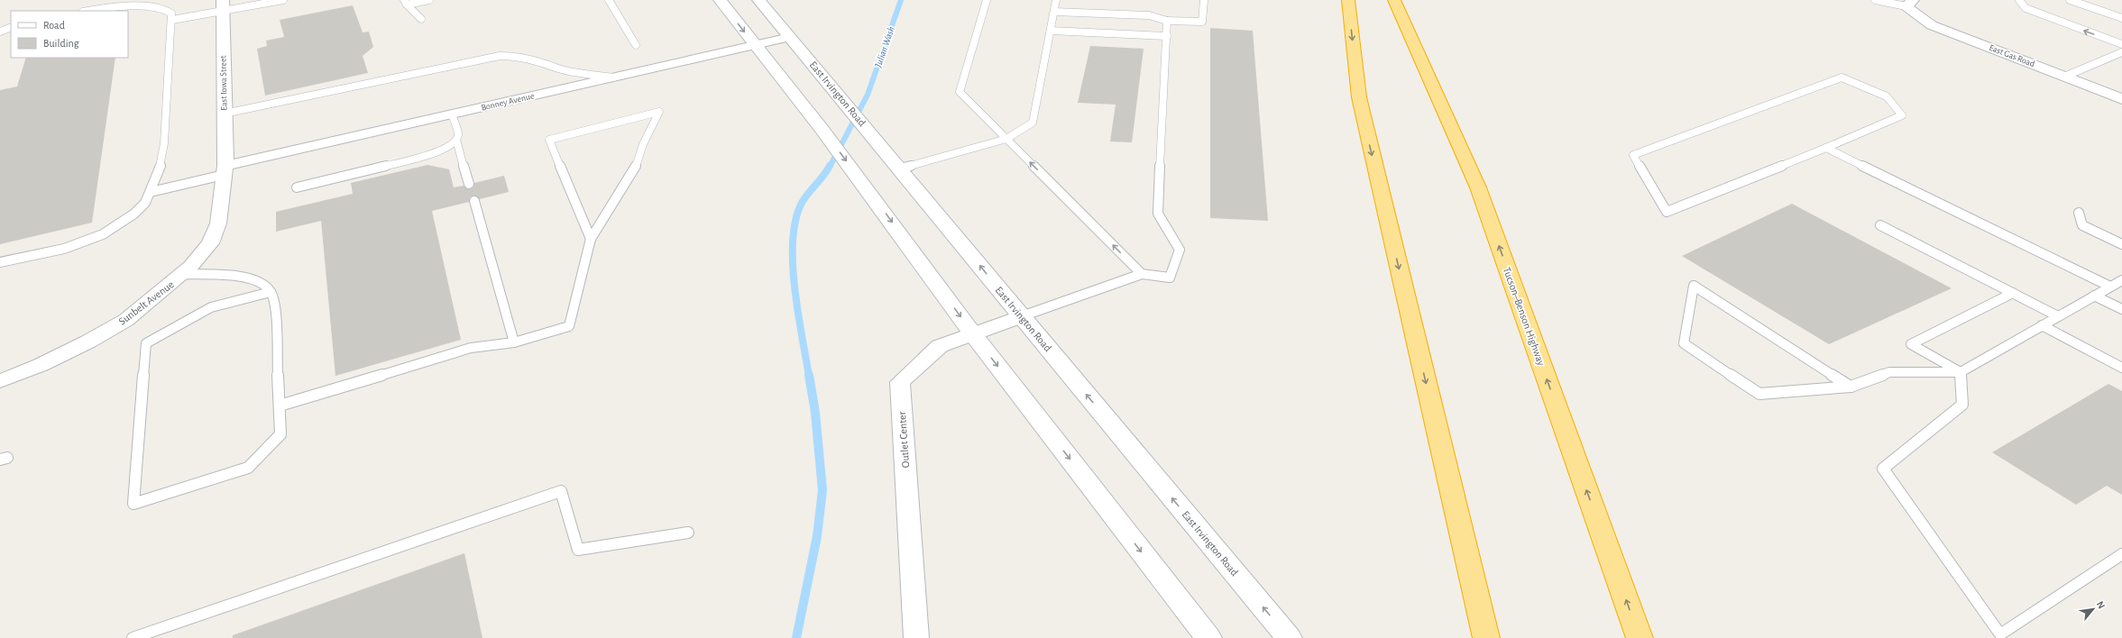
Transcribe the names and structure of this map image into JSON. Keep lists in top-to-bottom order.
{
  "streets": {
    "highway": ["Tucson–Benson Highway"],
    "main road": ["East Irvington Road"],
    "street": [
      "East Gas Road",
      "East Iowa Street",
      "Bonney Avenue",
      "Sunbelt Avenue",
      "Outlet Center"
    ]
  },
  "crossings": [
    ["East Iowa Street", "Bonney Avenue"],
    ["East Iowa Street", "Sunbelt Avenue"],
    ["East Irvington Road", "Bonney Avenue"],
    ["East Irvington Road", "Outlet Center"],
    ["Bonney Avenue", "Sunbelt Avenue"]
  ],
  "water": ["Julian Wash"],
  "legend": ["Road", "Building"],
  "north": "top right"
}
